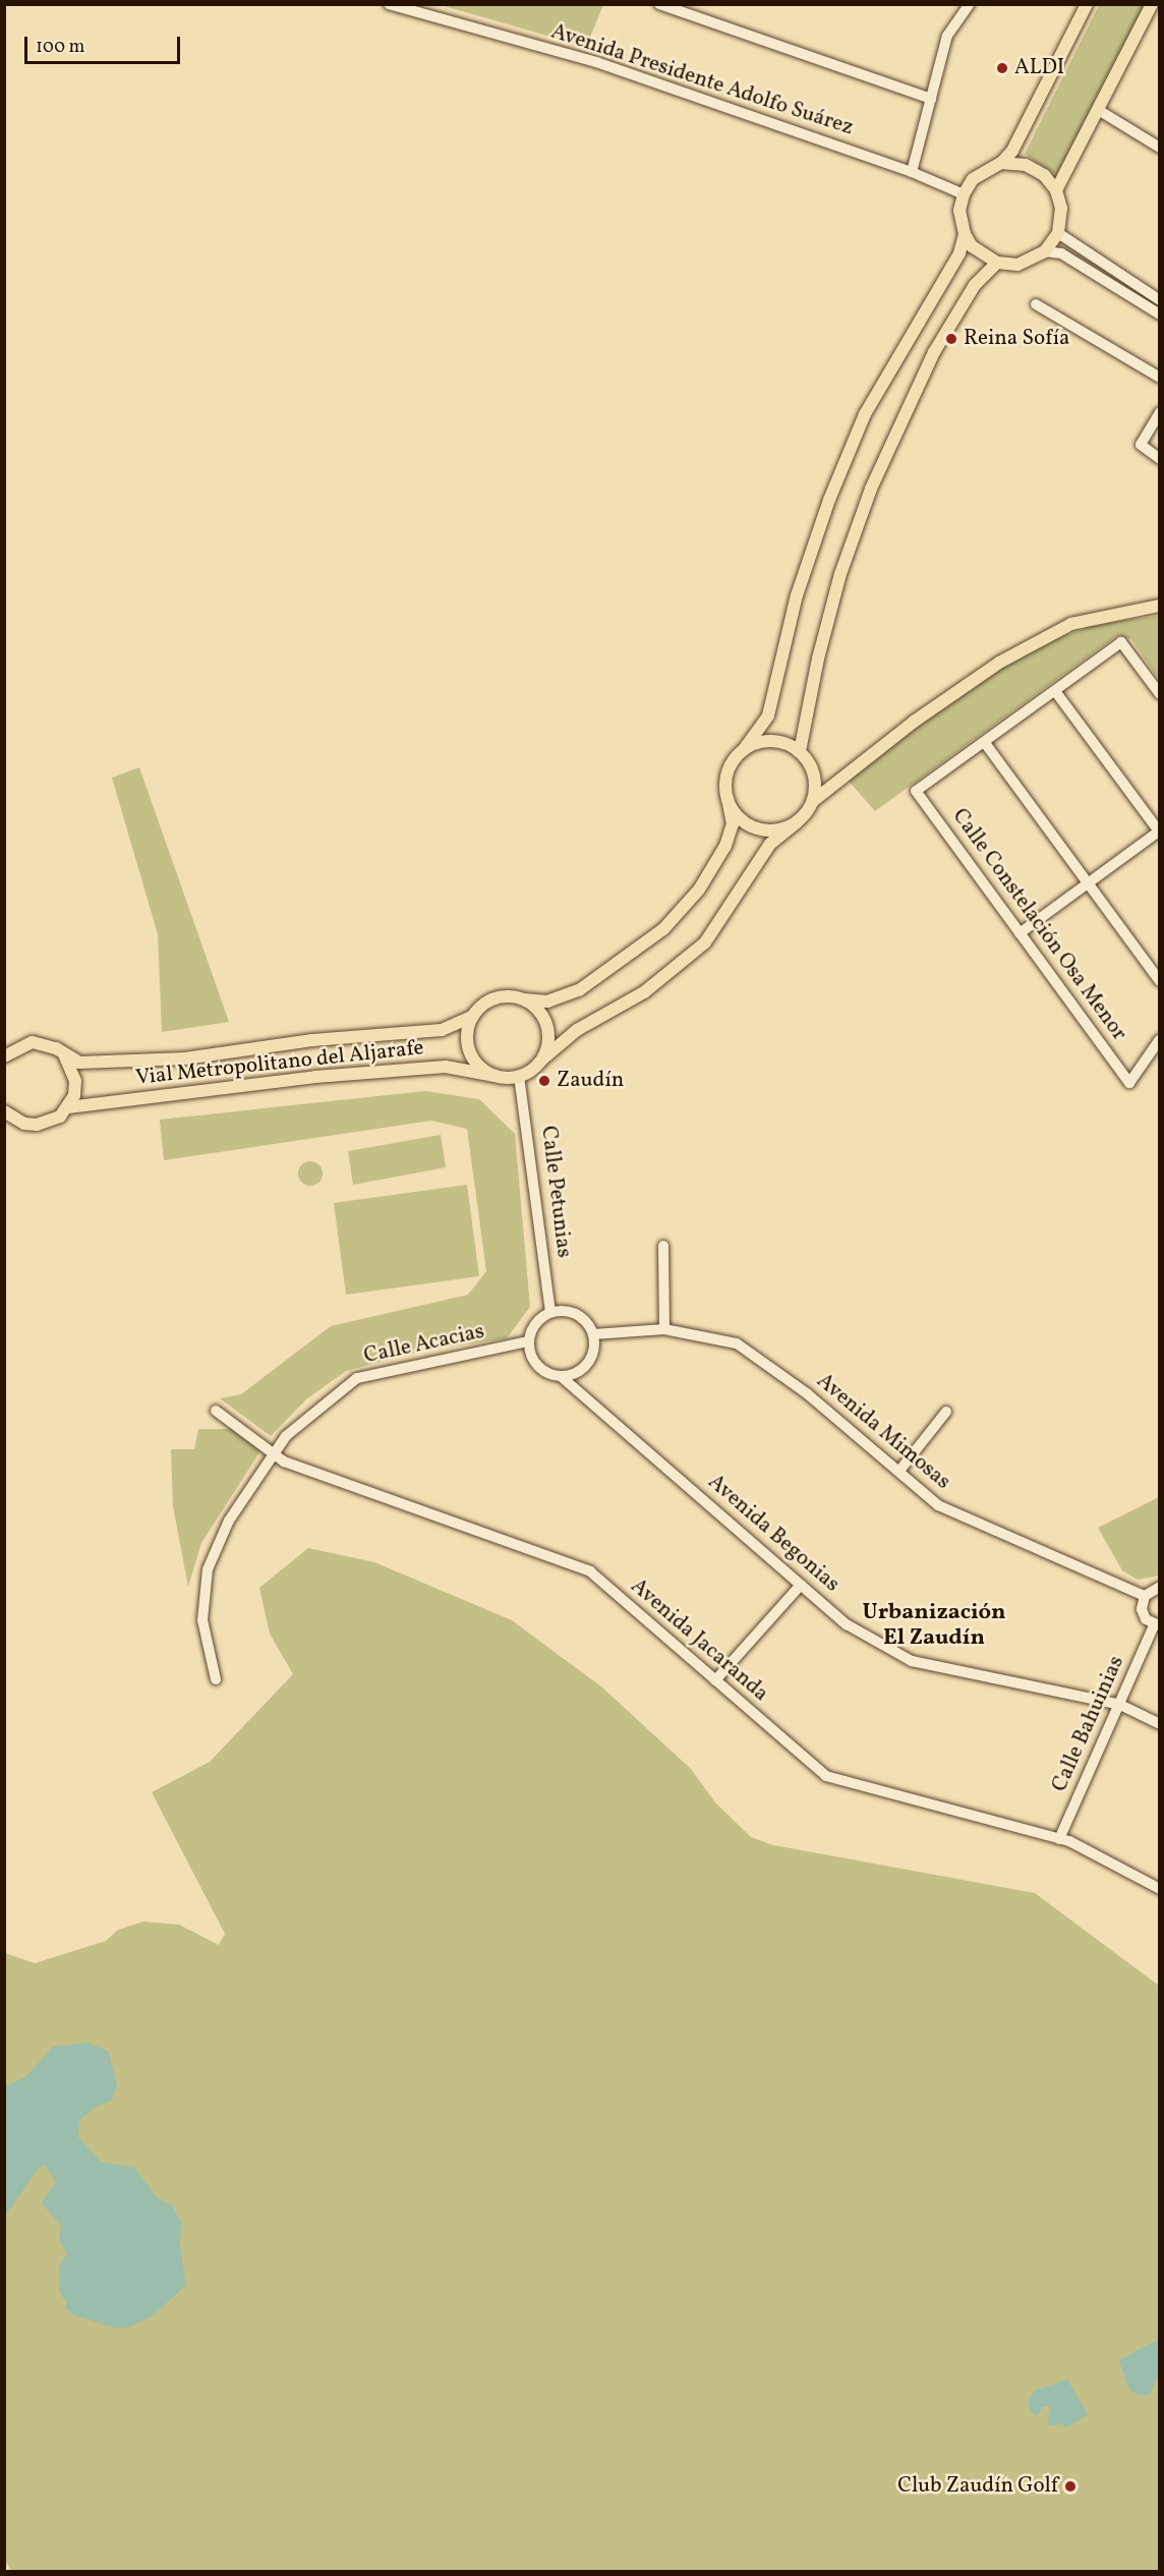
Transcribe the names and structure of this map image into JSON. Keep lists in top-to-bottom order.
{
  "streets": {
    "main road": ["Vial Metropolitano del Aljarafe"],
    "street": [
      "Avenida Presidente Adolfo Suárez",
      "Calle Constelación Osa Menor",
      "Calle Petunias",
      "Calle Acacias",
      "Avenida Mimosas",
      "Avenida Begonias",
      "Avenida Jacaranda",
      "Calle Bahuinias"
    ]
  },
  "crossings": [
    ["Avenida Presidente Adolfo Suárez", "Vial Metropolitano del Aljarafe"],
    ["Vial Metropolitano del Aljarafe", "Calle Petunias"],
    ["Calle Petunias", "Calle Acacias"],
    ["Calle Petunias", "Avenida Mimosas"],
    ["Calle Petunias", "Avenida Begonias"],
    ["Calle Acacias", "Avenida Mimosas"],
    ["Calle Acacias", "Avenida Begonias"],
    ["Calle Acacias", "Avenida Jacaranda"],
    ["Avenida Mimosas", "Avenida Begonias"],
    ["Avenida Begonias", "Calle Bahuinias"],
    ["Avenida Jacaranda", "Calle Bahuinias"]
  ],
  "districts": ["Urbanización El Zaudín"],
  "places": [
    "ALDI",
    "Reina Sofía",
    "Zaudín",
    "Club Zaudín Golf"
  ],
  "scale_bar": "100 m"
}
